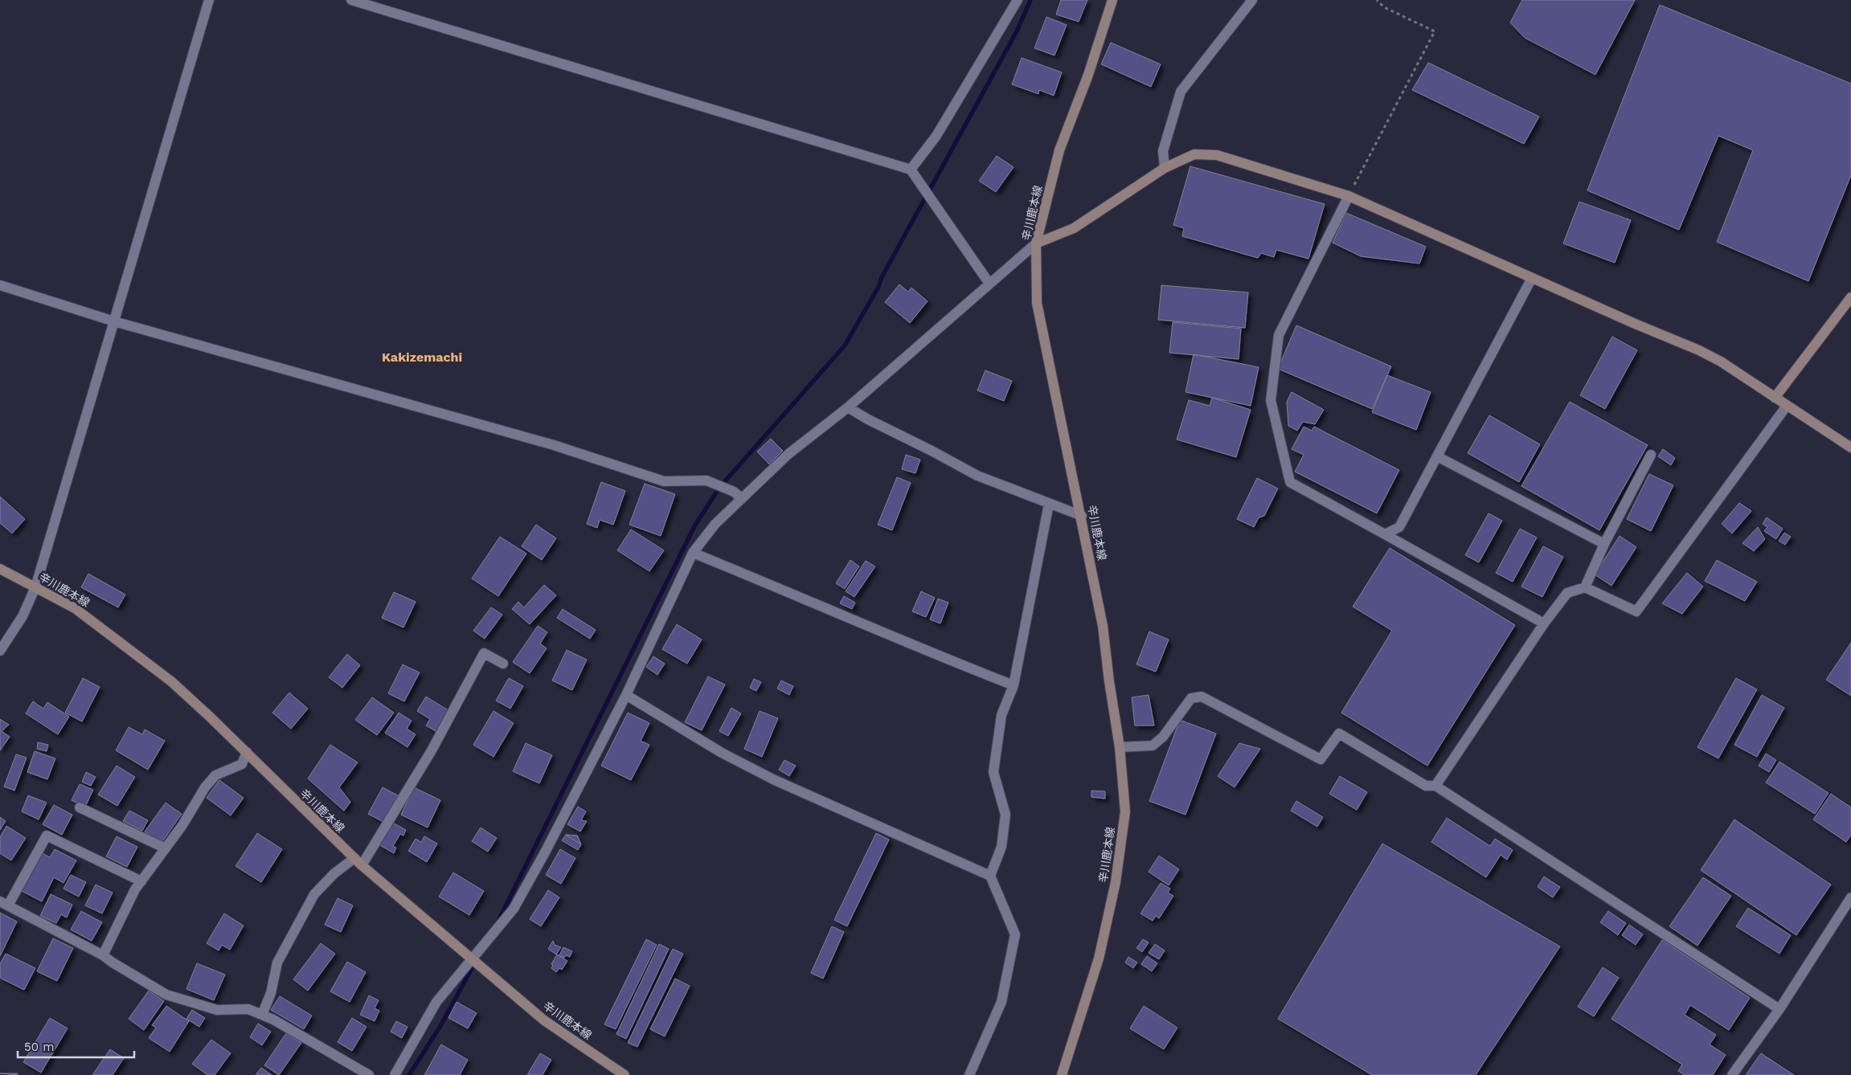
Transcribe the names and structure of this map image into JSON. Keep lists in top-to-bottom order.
{
  "streets": {
    "main road": ["辛川鹿本線"]
  },
  "districts": ["Kakizemachi"],
  "scale_bar": "50 m"
}
